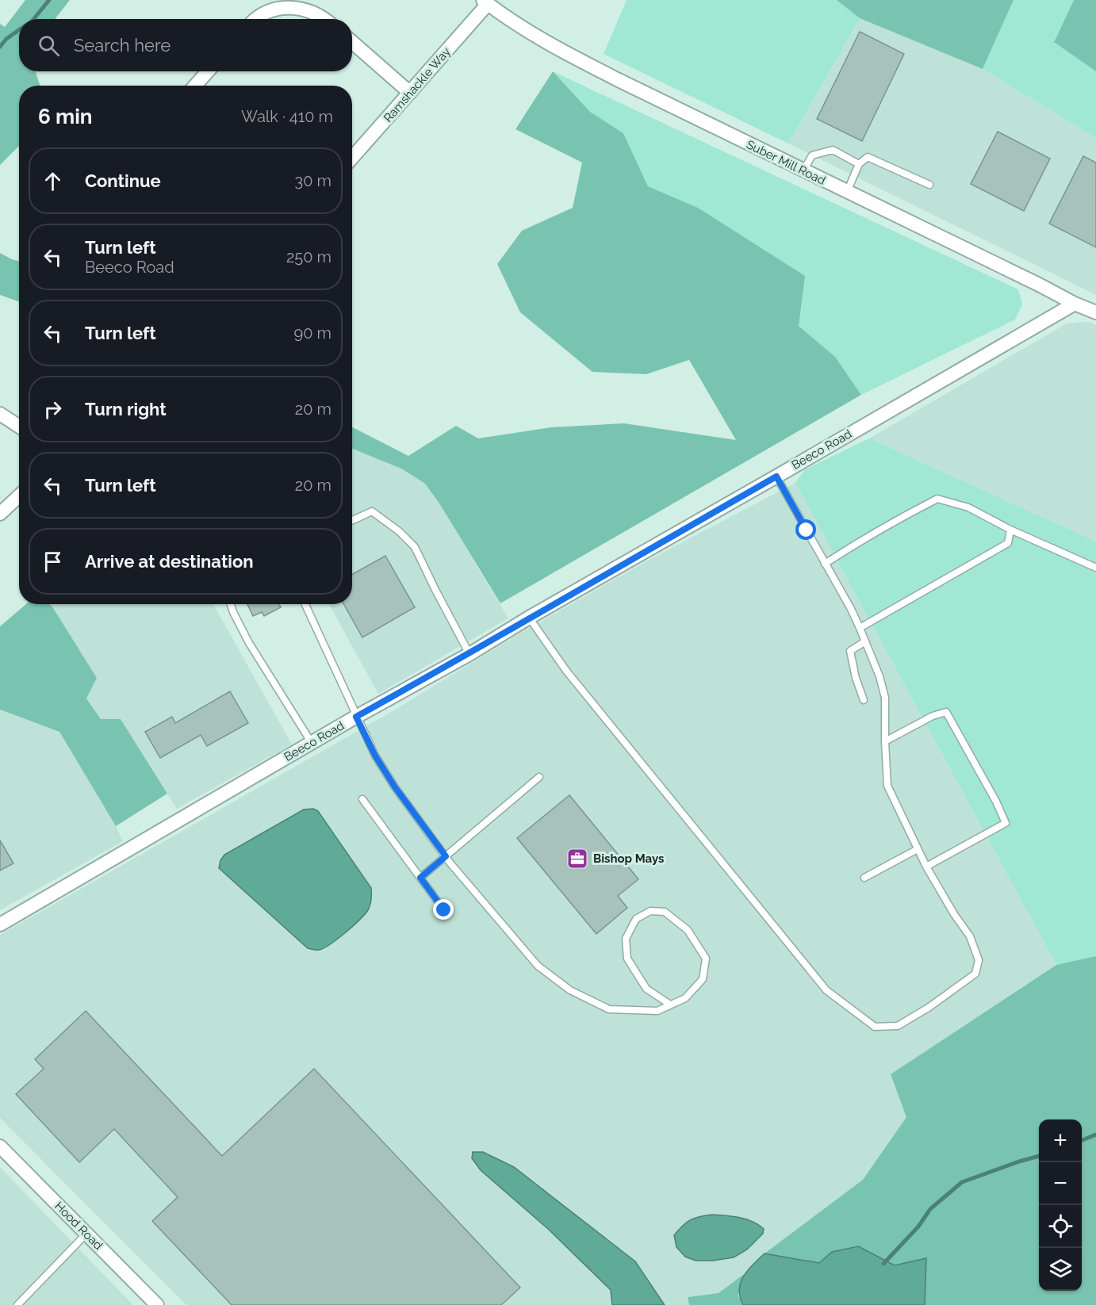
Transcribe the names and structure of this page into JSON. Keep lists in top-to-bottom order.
{
  "streets": {
    "street": [
      "Ramshackle Way",
      "Suber Mill Road",
      "Beeco Road",
      "Hood Road"
    ]
  },
  "crossings": [
    ["Ramshackle Way", "Suber Mill Road"],
    ["Suber Mill Road", "Beeco Road"]
  ],
  "places": {
    "office": ["Bishop Mays"]
  },
  "page": {
    "search": "Search here",
    "heading": ["6 min", "Walk · 410 m"],
    "list": [
      ["Continue", "30 m"],
      ["Turn left", "Beeco Road", "250 m"],
      ["Turn left", "90 m"],
      ["Turn right", "20 m"],
      ["Turn left", "20 m"],
      "Arrive at destination"
    ],
    "map_buttons": ["+", "−"]
  }
}
